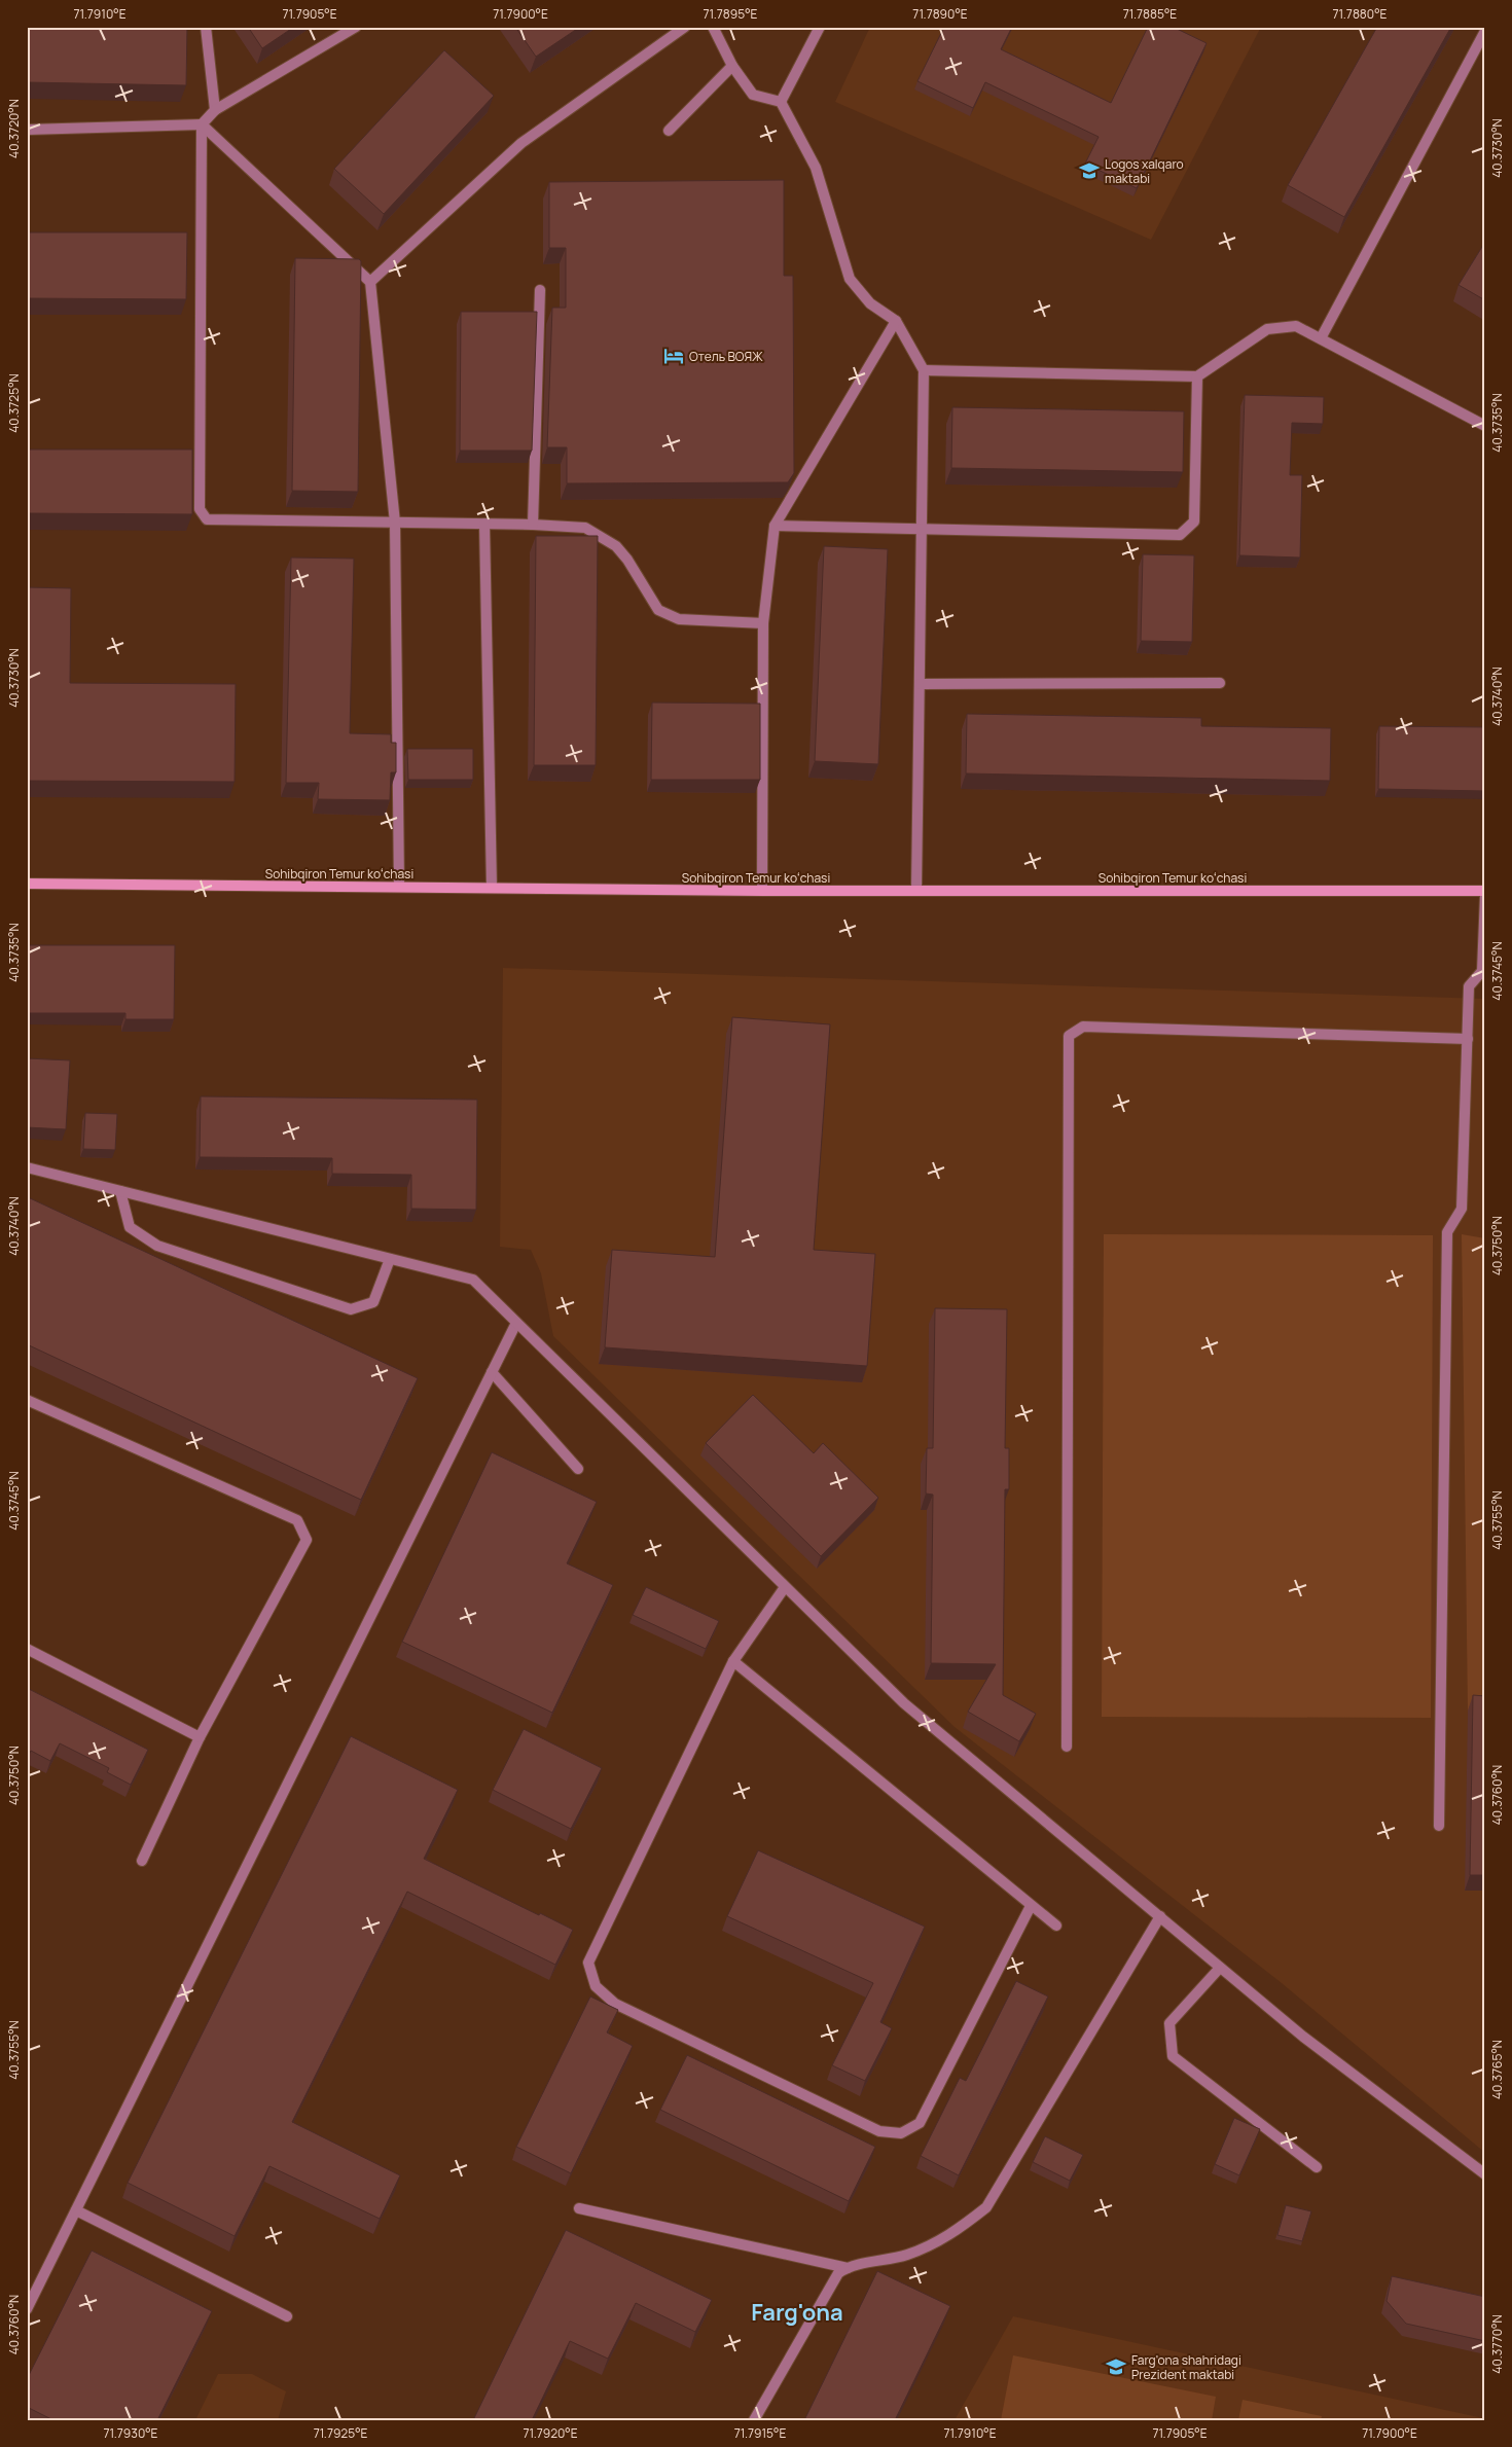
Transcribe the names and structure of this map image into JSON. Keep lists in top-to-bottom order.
{
  "streets": {
    "main road": ["Sohibqiron Temur koʻchasi"]
  },
  "districts": ["Farg'ona"],
  "places": {
    "school or university": ["Logos xalqaro maktabi", "Farg'ona shahridagi Prezident maktabi"],
    "hotel": ["Отель ВОЯЖ"]
  },
  "coordinates": [
    "71.7910°E",
    "71.7905°E",
    "71.7900°E",
    "71.7895°E",
    "71.7890°E",
    "71.7885°E",
    "71.7880°E",
    "40.3720°N",
    "40.3730°N",
    "40.3725°N",
    "40.3735°N",
    "40.3740°N",
    "40.3745°N",
    "40.3750°N",
    "40.3755°N",
    "40.3760°N",
    "40.3765°N",
    "40.3770°N",
    "71.7930°E",
    "71.7925°E",
    "71.7920°E",
    "71.7915°E"
  ]
}
